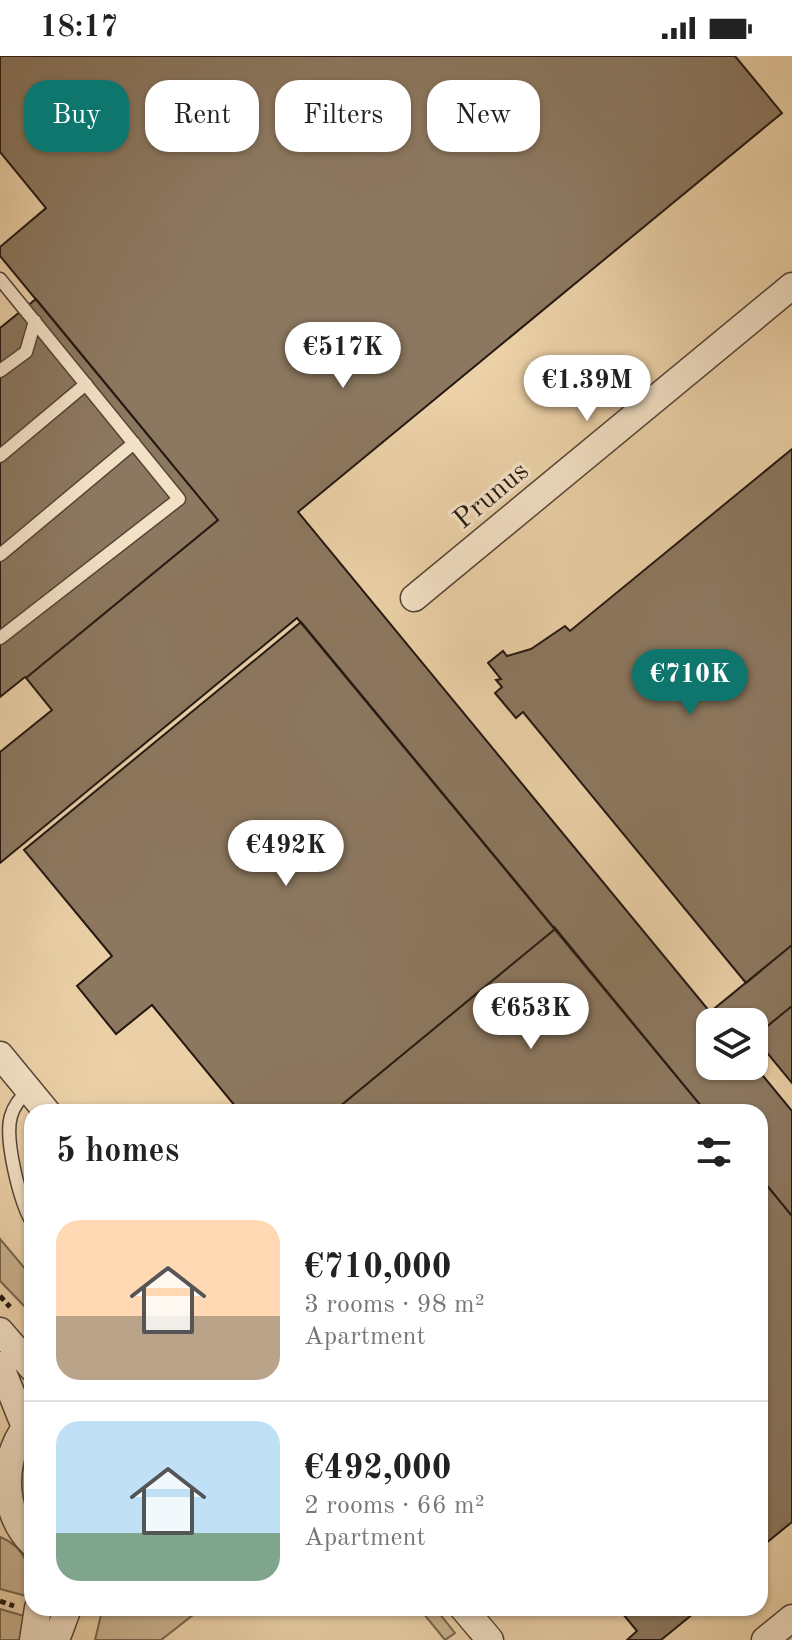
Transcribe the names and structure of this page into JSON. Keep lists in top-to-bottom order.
{
  "streets": {
    "street": ["Prunus"]
  },
  "page": {
    "status": "18:17",
    "chip": [
      "Buy",
      "Rent",
      "Filters",
      "New"
    ],
    "price": [
      "€517K",
      "€1.39M",
      "€710K",
      "€492K",
      "€653K"
    ],
    "heading": "5 homes",
    "list": [
      {
        "name": "€710,000",
        "note": "3 rooms · 98 m² · Apartment"
      },
      {
        "name": "€492,000",
        "note": "2 rooms · 66 m² · Apartment"
      }
    ]
  }
}
